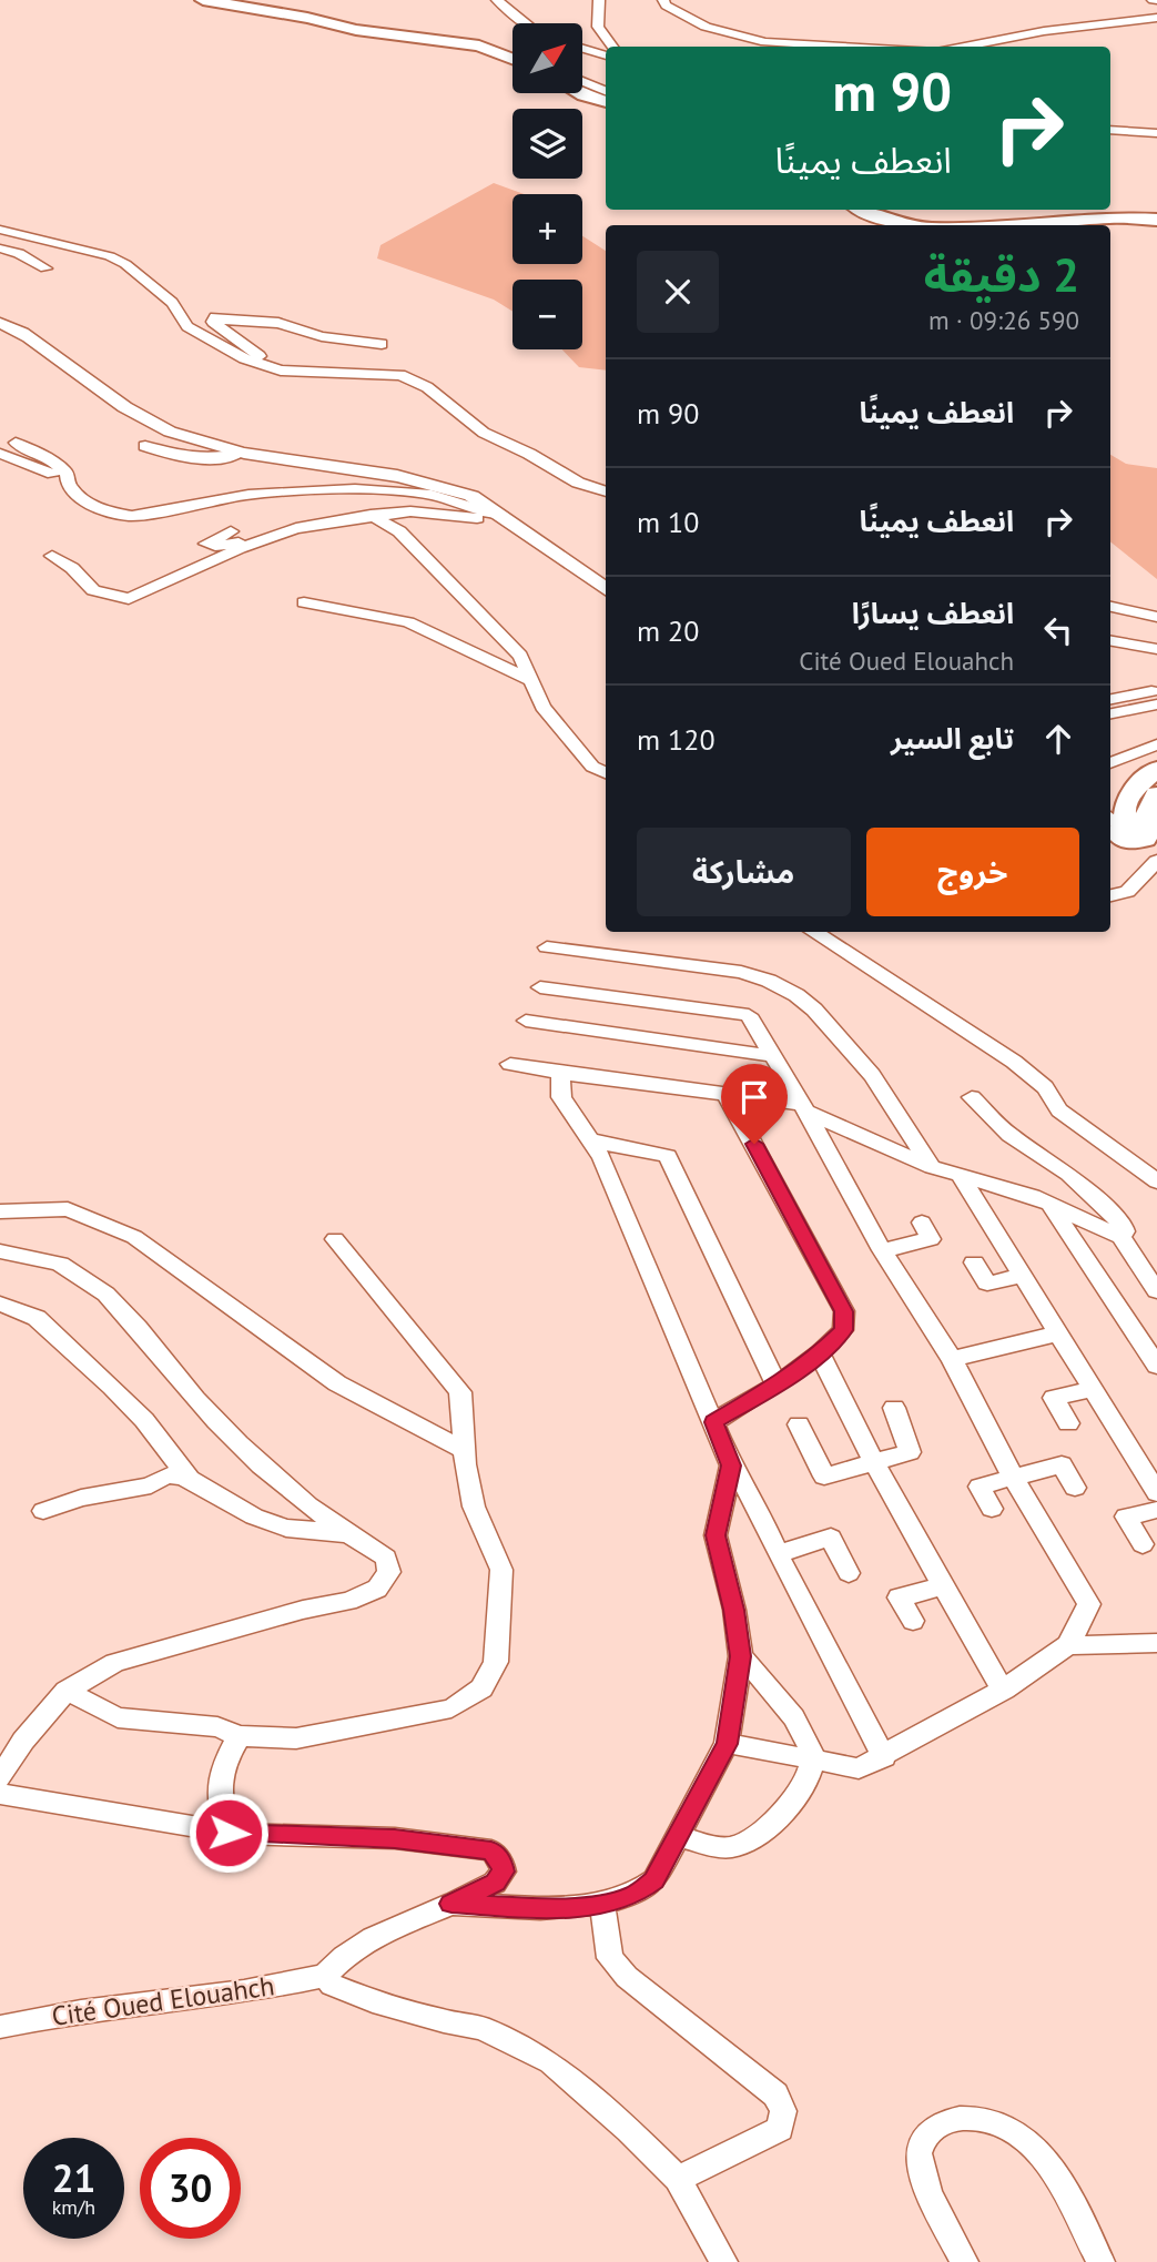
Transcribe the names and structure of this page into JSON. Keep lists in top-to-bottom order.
{
  "streets": {
    "street": ["Cité Oued Elouahch"]
  },
  "north": "top right",
  "page": {
    "map_buttons": ["+", "−"],
    "turn": ["90 m", "انعطف يمينًا"],
    "heading": ["2 دقيقة", "590 m · 09:26"],
    "list": [
      {
        "name": "انعطف يمينًا",
        "value": "90 m"
      },
      {
        "name": "انعطف يمينًا",
        "value": "10 m"
      },
      {
        "name": "انعطف يسارًا",
        "note": "Cité Oued Elouahch",
        "value": "20 m"
      },
      {
        "name": "تابع السير",
        "value": "120 m"
      }
    ],
    "buttons": ["خروج", "مشاركة"],
    "speed": "21 km/h",
    "limit": "30"
  }
}
